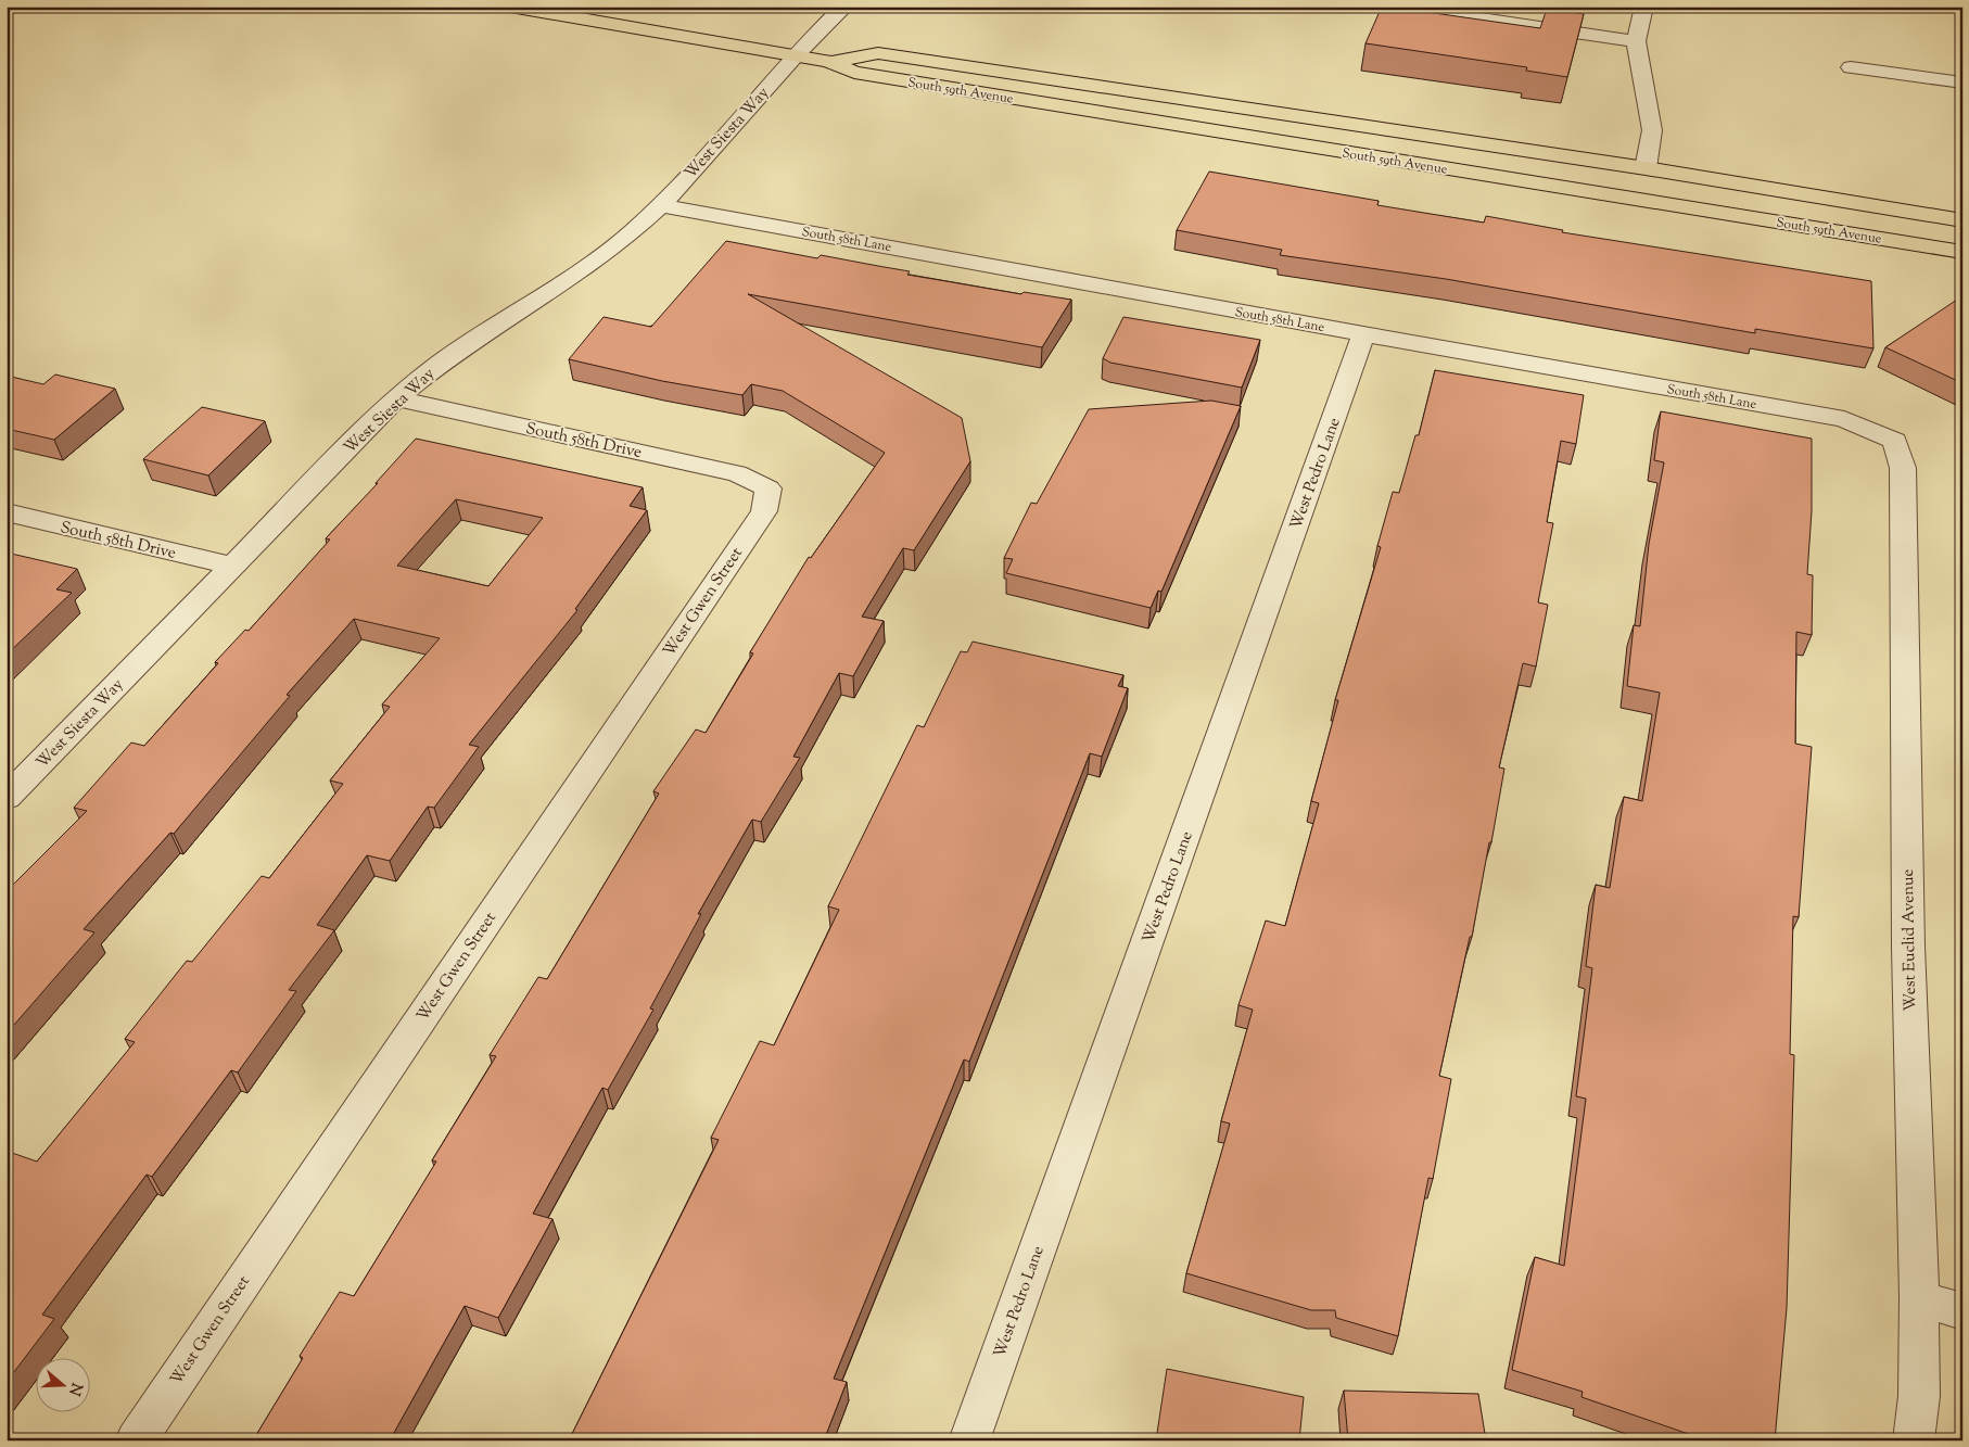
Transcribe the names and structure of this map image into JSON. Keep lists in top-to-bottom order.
{
  "streets": {
    "main road": ["South 59th Avenue"],
    "street": [
      "West Siesta Way",
      "South 58th Lane",
      "South 58th Drive",
      "West Pedro Lane",
      "West Gwen Street",
      "West Euclid Avenue"
    ]
  },
  "crossings": [
    ["South 59th Avenue", "West Siesta Way"],
    ["West Siesta Way", "South 58th Lane"],
    ["West Siesta Way", "South 58th Drive"],
    ["South 58th Lane", "West Pedro Lane"],
    ["South 58th Lane", "West Euclid Avenue"],
    ["South 58th Drive", "West Gwen Street"]
  ],
  "north": "right"
}
